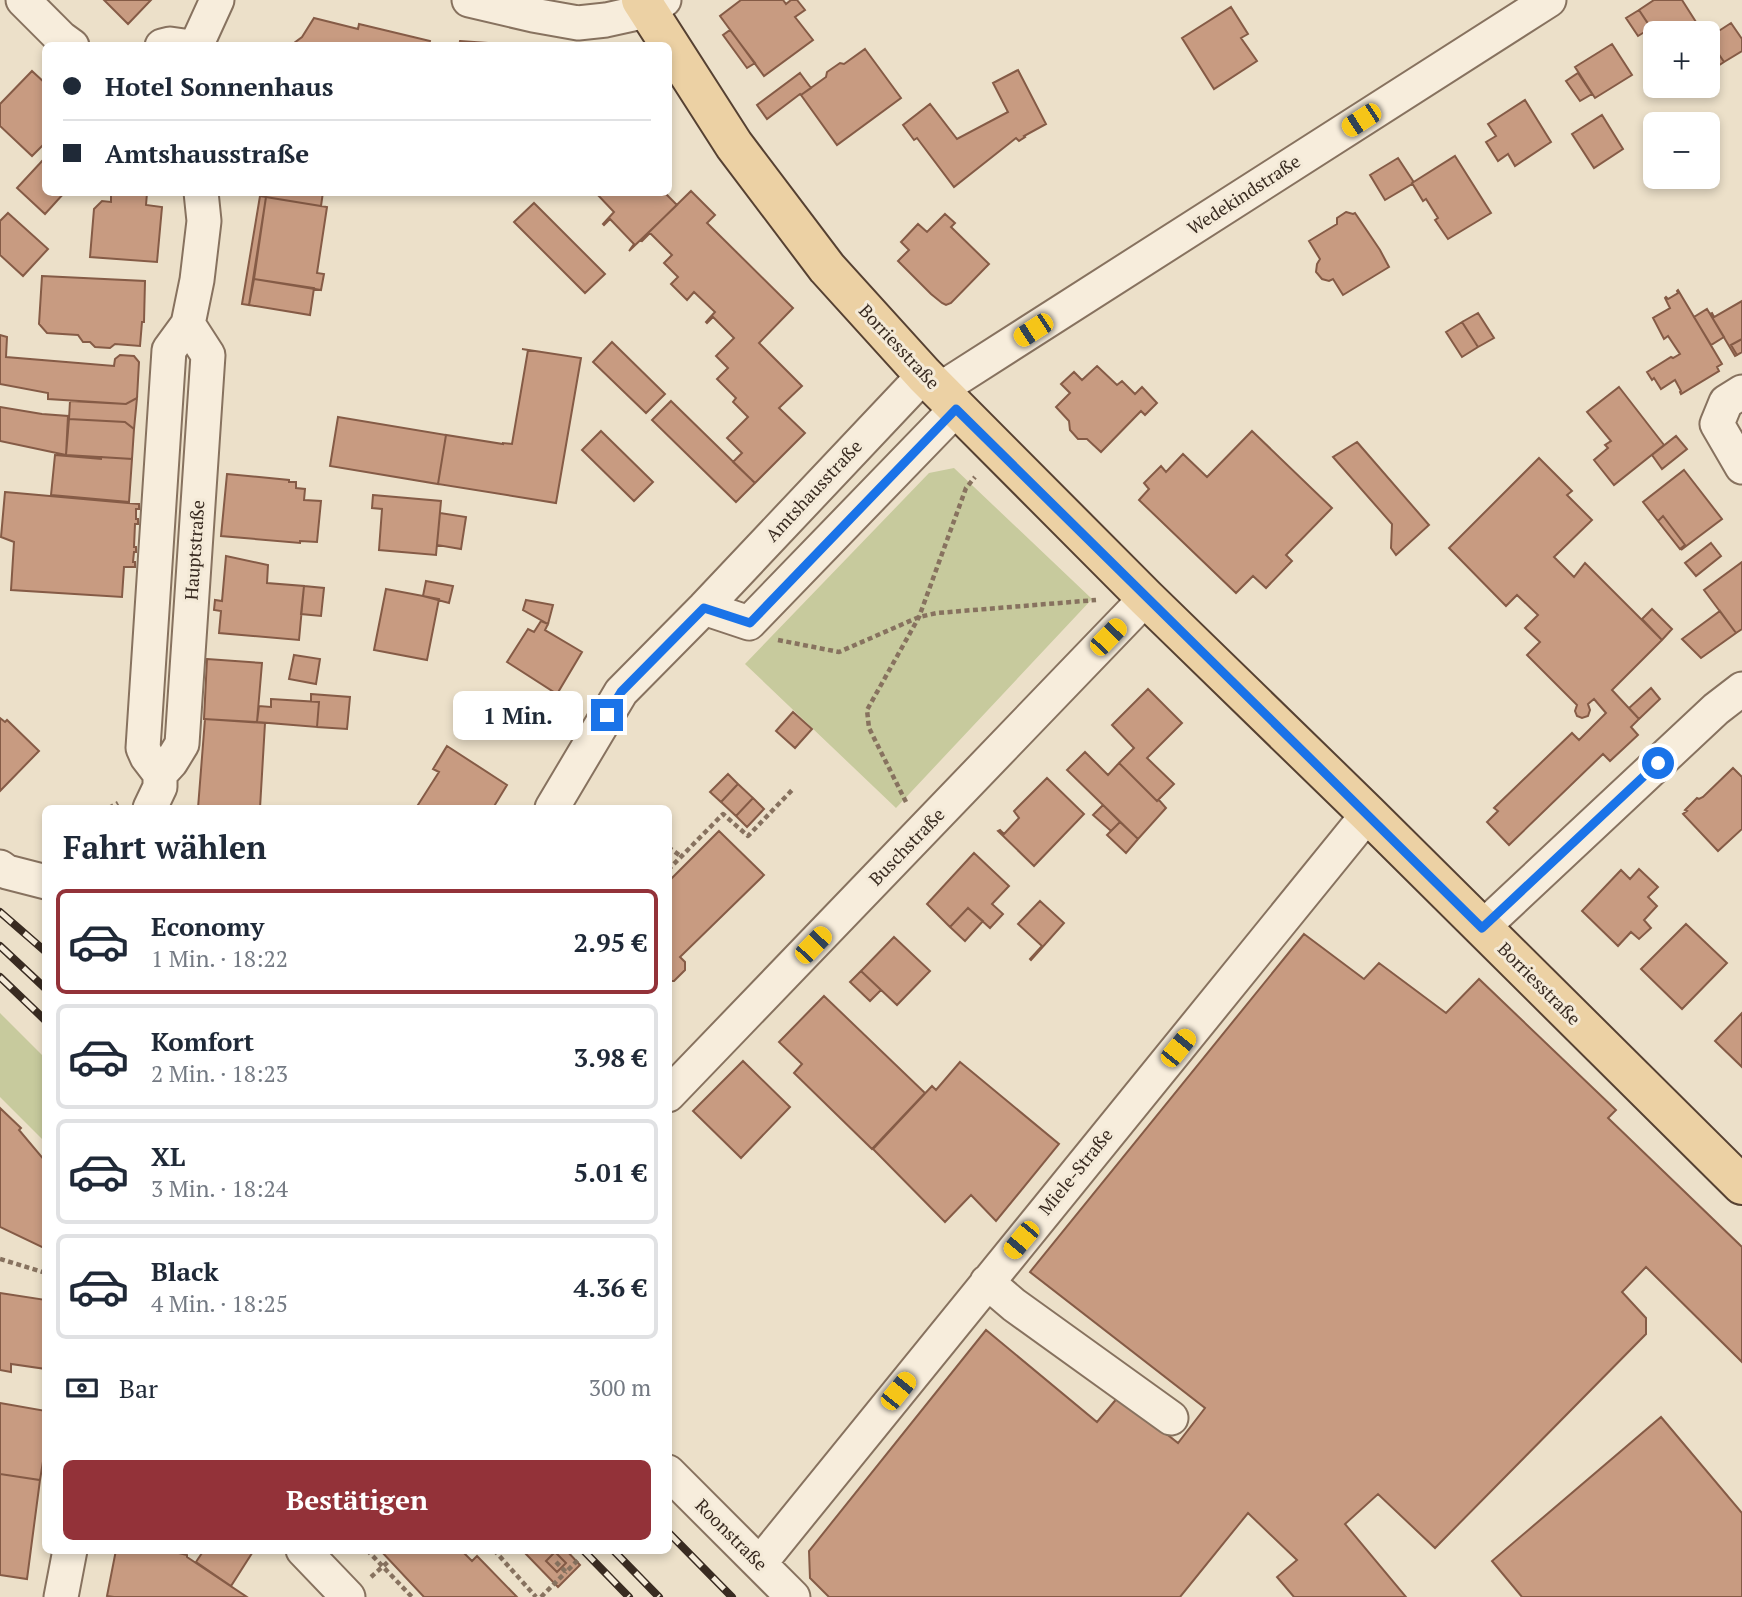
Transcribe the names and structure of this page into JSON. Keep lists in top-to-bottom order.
{
  "streets": {
    "main road": ["Borriesstraße"],
    "street": [
      "Wedekindstraße",
      "Amtshausstraße",
      "Buschstraße",
      "Miele-Straße",
      "Roonstraße"
    ]
  },
  "crossings": [
    ["Wedekindstraße", "Borriesstraße"],
    ["Wedekindstraße", "Amtshausstraße"],
    ["Borriesstraße", "Amtshausstraße"],
    ["Borriesstraße", "Buschstraße"],
    ["Borriesstraße", "Miele-Straße"],
    ["Miele-Straße", "Roonstraße"]
  ],
  "page": {
    "map_buttons": ["+", "−"],
    "banner": ["Hotel Sonnenhaus", "Amtshausstraße"],
    "bubble": "1 Min.",
    "heading": "Fahrt wählen",
    "list": [
      {
        "name": "Economy",
        "note": "1 Min. · 18:22",
        "value": "2.95 €"
      },
      {
        "name": "Komfort",
        "note": "2 Min. · 18:23",
        "value": "3.98 €"
      },
      {
        "name": "XL",
        "note": "3 Min. · 18:24",
        "value": "5.01 €"
      },
      {
        "name": "Black",
        "note": "4 Min. · 18:25",
        "value": "4.36 €"
      }
    ],
    "pay": ["Bar", "300 m"],
    "buttons": "Bestätigen"
  }
}
